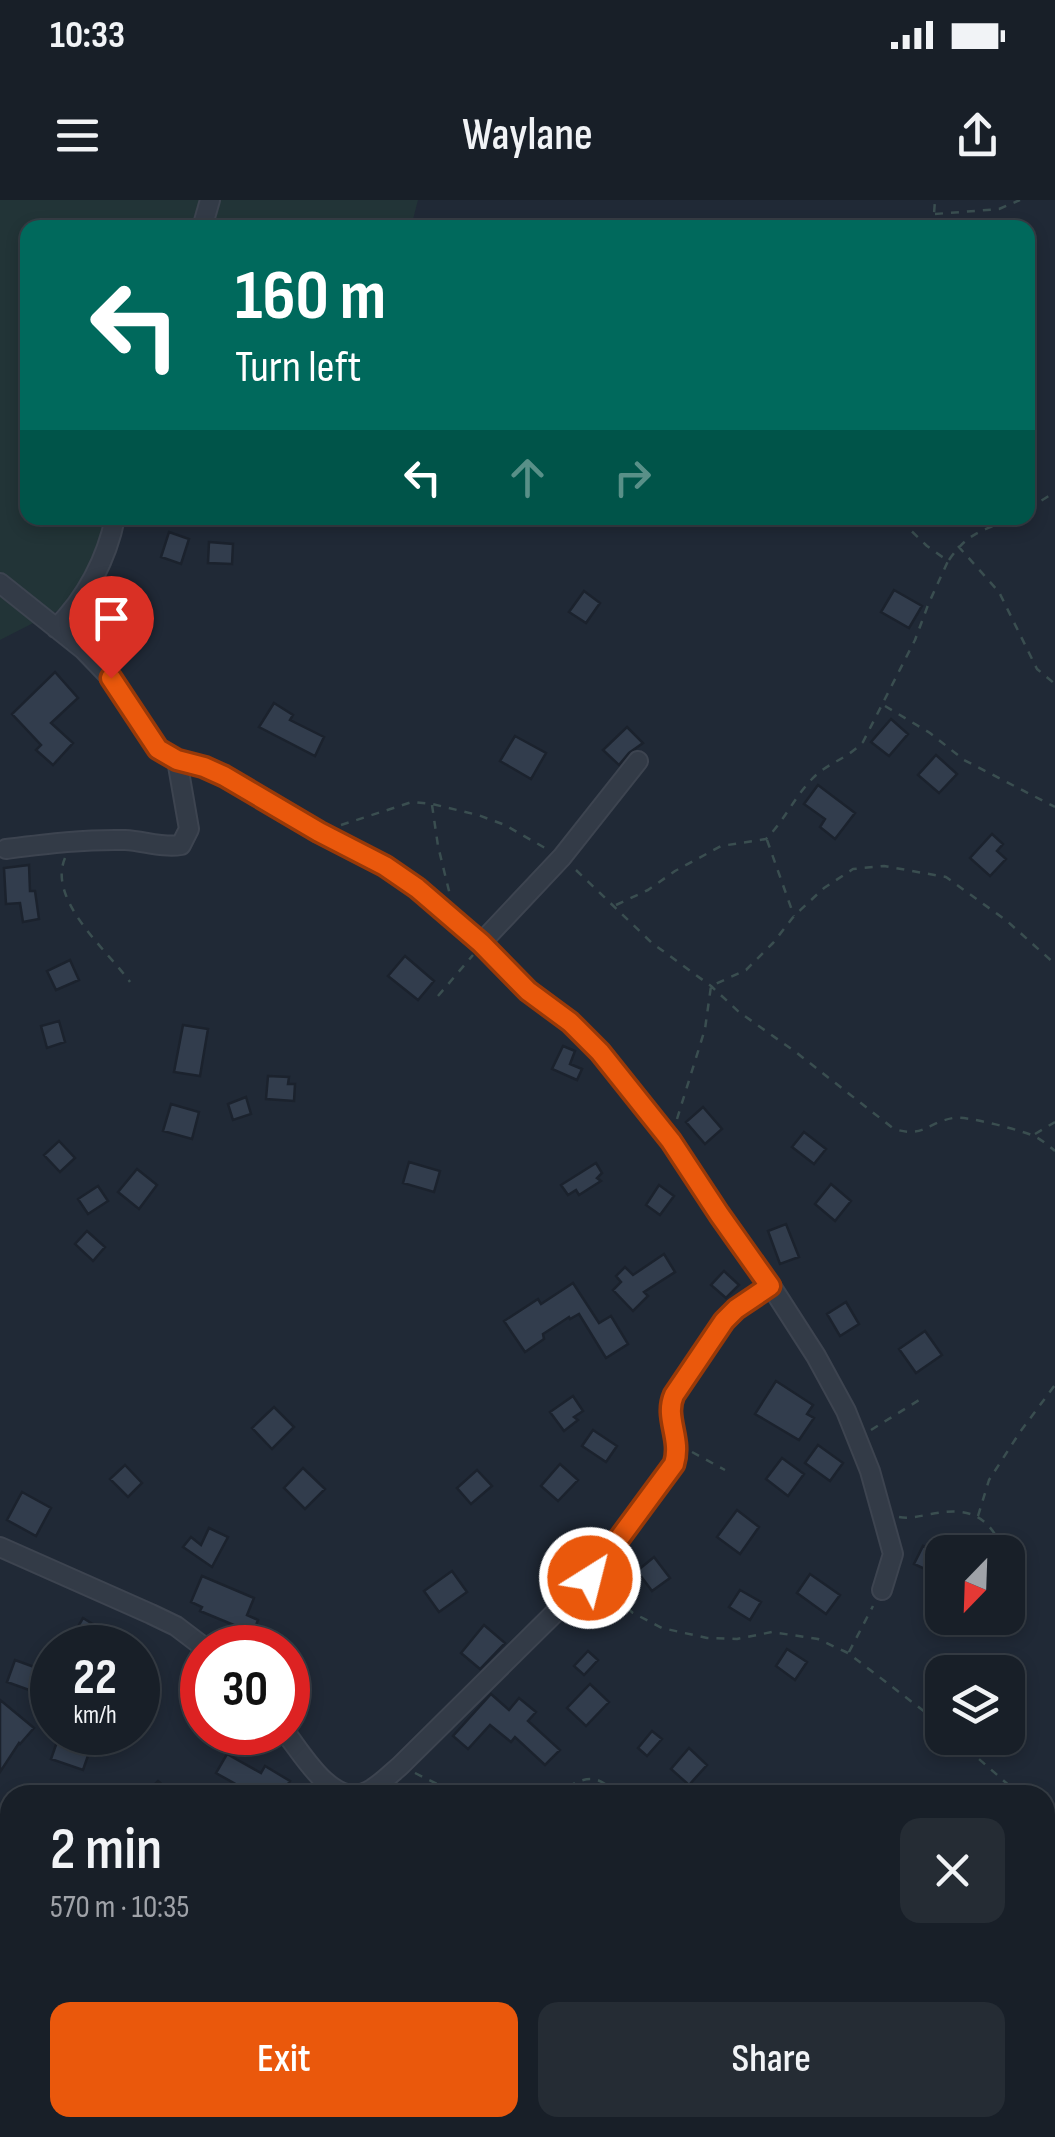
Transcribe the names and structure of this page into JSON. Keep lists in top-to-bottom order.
{
  "north": "bottom left",
  "page": {
    "status": "10:33",
    "header": "Waylane",
    "turn": ["160 m", "Turn left"],
    "speed": "22 km/h",
    "limit": "30",
    "heading": ["2 min", "570 m · 10:35"],
    "buttons": ["Exit", "Share"]
  }
}
